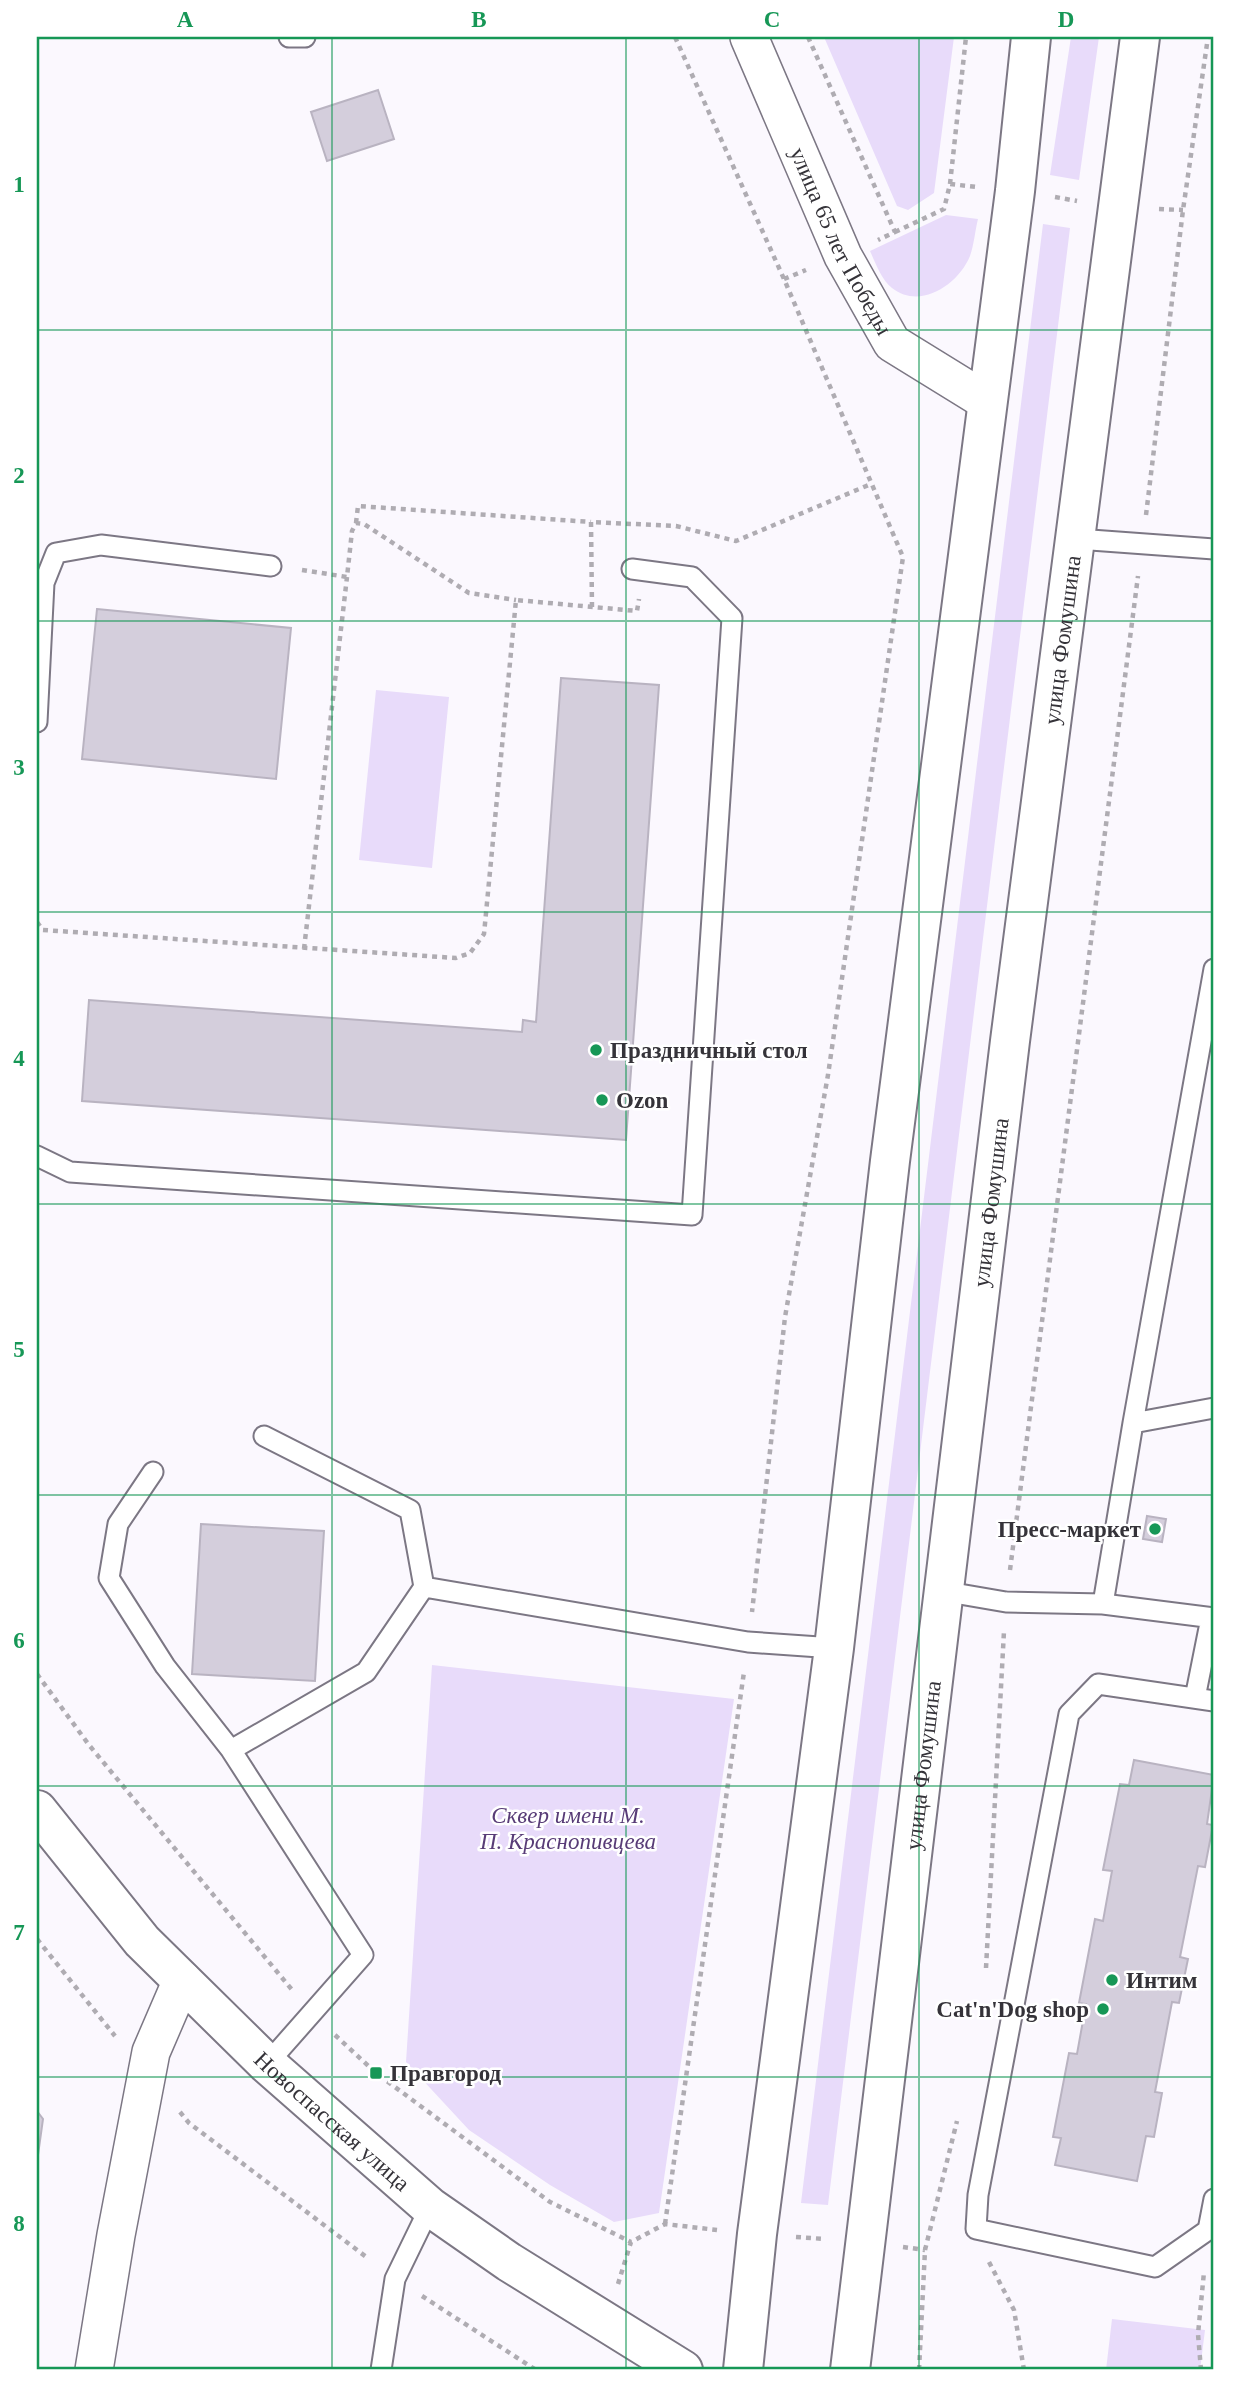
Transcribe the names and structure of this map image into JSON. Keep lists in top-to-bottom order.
{
  "streets": {
    "main road": ["улица Фомушина", "Новоспасская улица"],
    "street": ["улица 65 лет Победы"]
  },
  "parks": ["Сквер имени М. П. Краснопивцева"],
  "places": {
    "other": [
      "Праздничный стол",
      "Ozon",
      "Пресс-маркет",
      "Интим",
      "Cat'n'Dog shop"
    ],
    "transit": ["Правгород"]
  },
  "grid": {
    "columns": [
      "A",
      "B",
      "C",
      "D"
    ],
    "rows": [
      "1",
      "2",
      "3",
      "4",
      "5",
      "6",
      "7",
      "8"
    ]
  }
}
